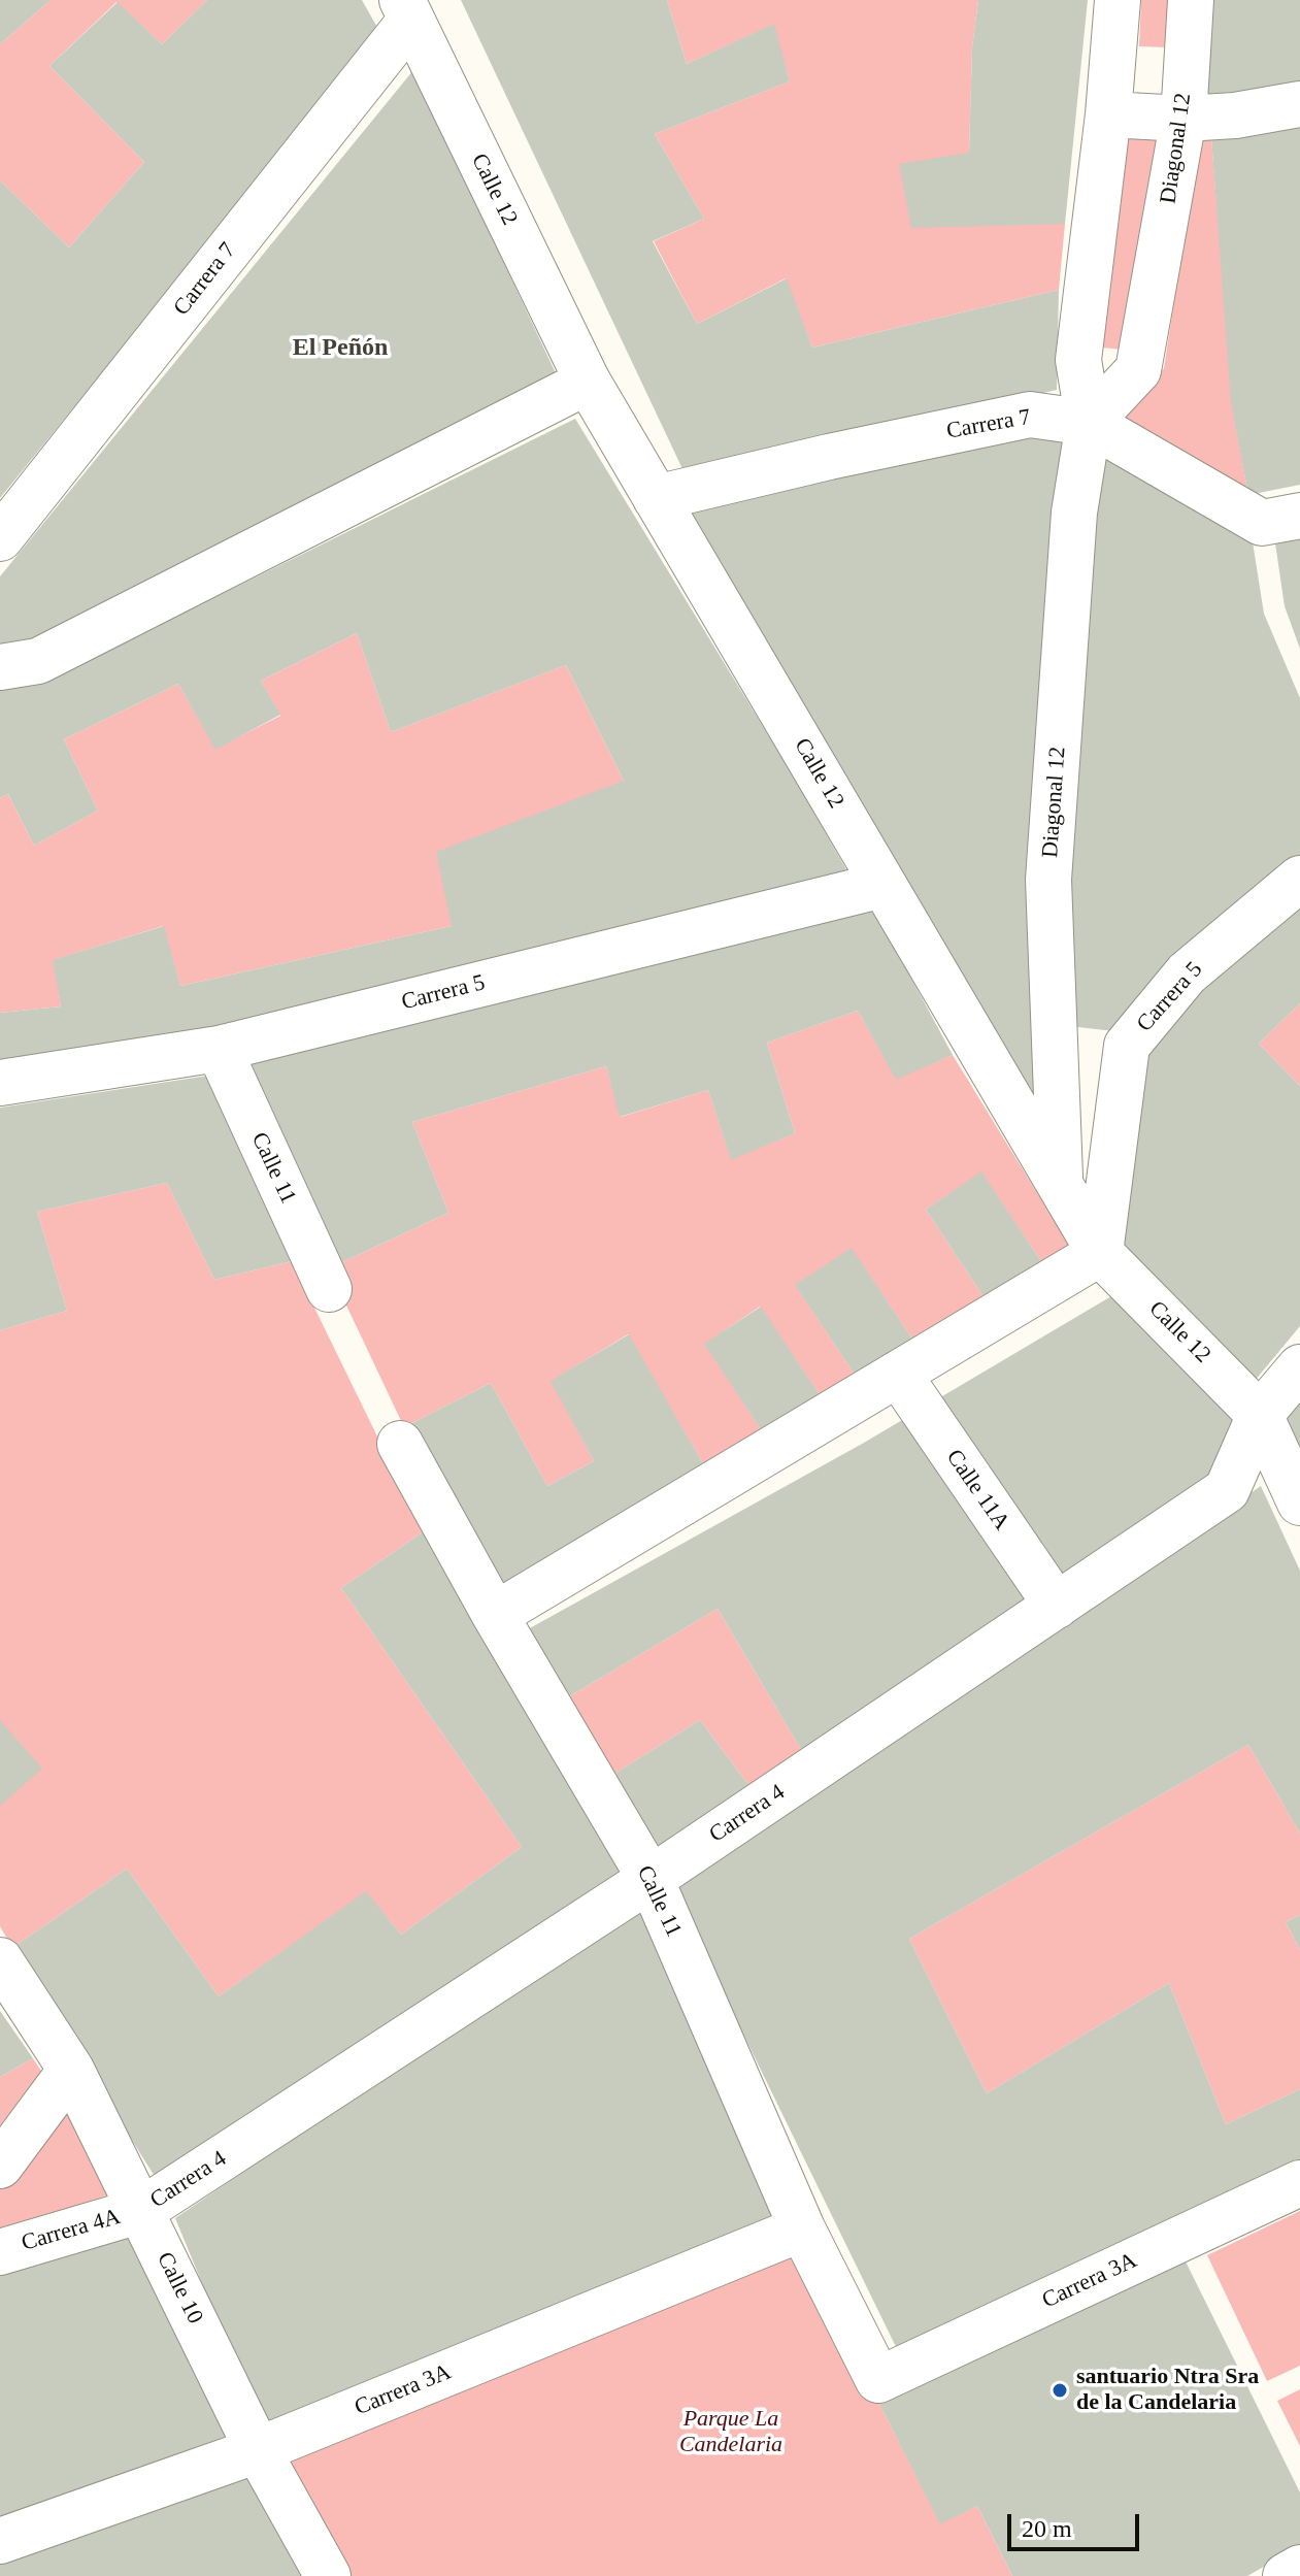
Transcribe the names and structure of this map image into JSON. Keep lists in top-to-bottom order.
{
  "streets": {
    "street": [
      "Diagonal 12",
      "Calle 12",
      "Carrera 7",
      "Carrera 5",
      "Calle 11",
      "Calle 11A",
      "Carrera 4",
      "Carrera 4A",
      "Carrera 3A",
      "Calle 10"
    ]
  },
  "crossings": [
    ["Diagonal 12", "Calle 12"],
    ["Diagonal 12", "Carrera 7"],
    ["Calle 12", "Carrera 7"],
    ["Calle 12", "Carrera 5"],
    ["Calle 12", "Carrera 4"],
    ["Carrera 5", "Calle 11"],
    ["Calle 11", "Carrera 4"],
    ["Calle 11", "Carrera 3A"],
    ["Calle 11A", "Carrera 4"],
    ["Carrera 4", "Carrera 4A"],
    ["Carrera 4", "Calle 10"],
    ["Carrera 4A", "Calle 10"],
    ["Carrera 3A", "Calle 10"]
  ],
  "districts": ["El Peñón"],
  "parks": ["Parque La Candelaria"],
  "places": ["santuario Ntra Sra de la Candelaria"],
  "scale_bar": "20 m"
}
